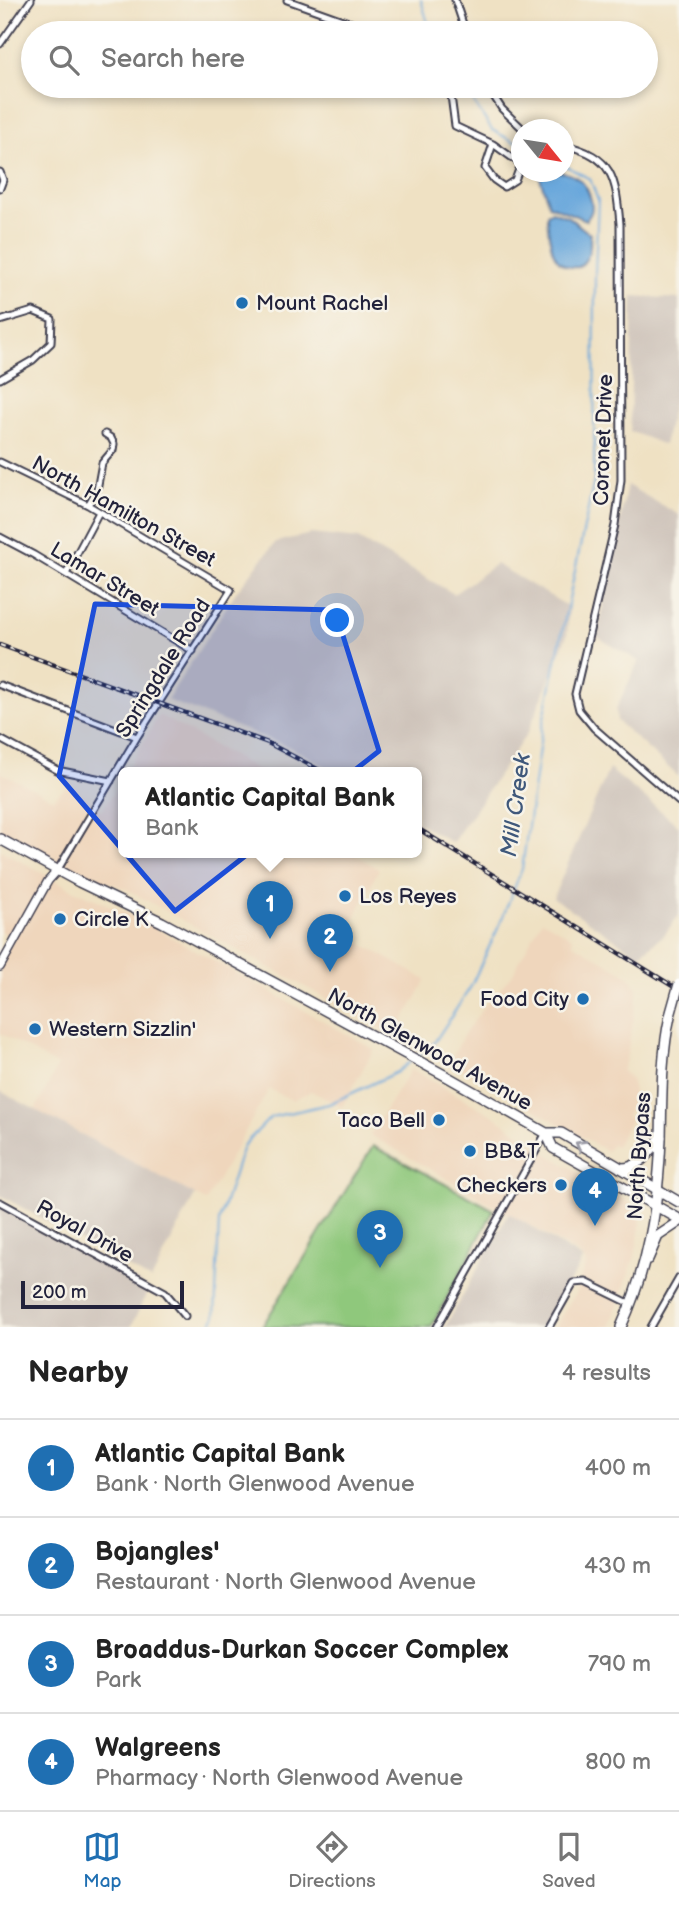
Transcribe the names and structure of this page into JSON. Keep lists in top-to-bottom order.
{
  "streets": {
    "main road": ["North Glenwood Avenue", "North Bypass"],
    "street": [
      "Coronet Drive",
      "North Hamilton Street",
      "Lamar Street",
      "Springdale Road",
      "Royal Drive"
    ]
  },
  "crossings": [
    ["North Hamilton Street", "Springdale Road"],
    ["Lamar Street", "Springdale Road"],
    ["Springdale Road", "North Glenwood Avenue"],
    ["North Glenwood Avenue", "North Bypass"]
  ],
  "water": ["Mill Creek"],
  "places": [
    "Mount Rachel",
    "Los Reyes",
    "Circle K",
    "Food City",
    "Western Sizzlin'",
    "Taco Bell",
    "BB&T",
    "Checkers"
  ],
  "scale_bar": "200 m",
  "north": "bottom right",
  "page": {
    "search": "Search here",
    "popup": ["Atlantic Capital Bank", "Bank"],
    "pins": [
      "1",
      "2",
      "4",
      "3"
    ],
    "scale": "200 m",
    "heading": ["Nearby", "4 results"],
    "list": [
      {
        "mark": "1",
        "name": "Atlantic Capital Bank",
        "note": "Bank · North Glenwood Avenue",
        "value": "400 m"
      },
      {
        "mark": "2",
        "name": "Bojangles'",
        "note": "Restaurant · North Glenwood Avenue",
        "value": "430 m"
      },
      {
        "mark": "3",
        "name": "Broaddus-Durkan Soccer Complex",
        "note": "Park",
        "value": "790 m"
      },
      {
        "mark": "4",
        "name": "Walgreens",
        "note": "Pharmacy · North Glenwood Avenue",
        "value": "800 m"
      }
    ],
    "nav": ["Map", "Directions", "Saved"]
  }
}
